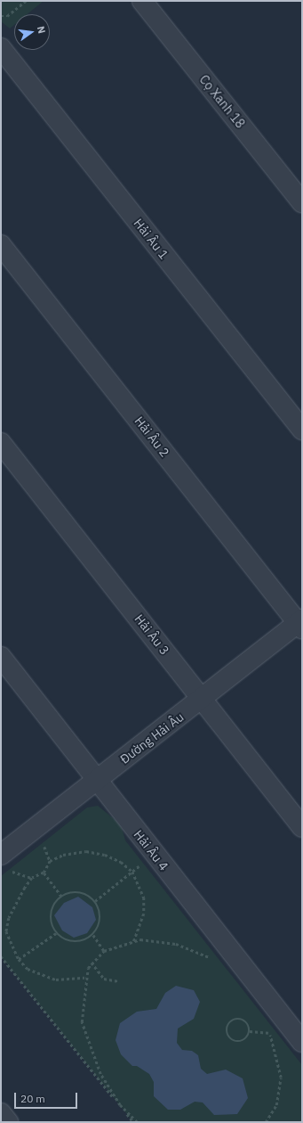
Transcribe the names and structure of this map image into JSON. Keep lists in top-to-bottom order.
{
  "streets": {
    "street": [
      "Cọ Xanh 18",
      "Hải Âu 1",
      "Hải Âu 2",
      "Hải Âu 3",
      "Đường Hải Âu",
      "Hải Âu 4"
    ]
  },
  "crossings": [
    ["Hải Âu 2", "Đường Hải Âu"],
    ["Hải Âu 3", "Đường Hải Âu"],
    ["Đường Hải Âu", "Hải Âu 4"]
  ],
  "scale_bar": "20 m",
  "north": "right"
}
